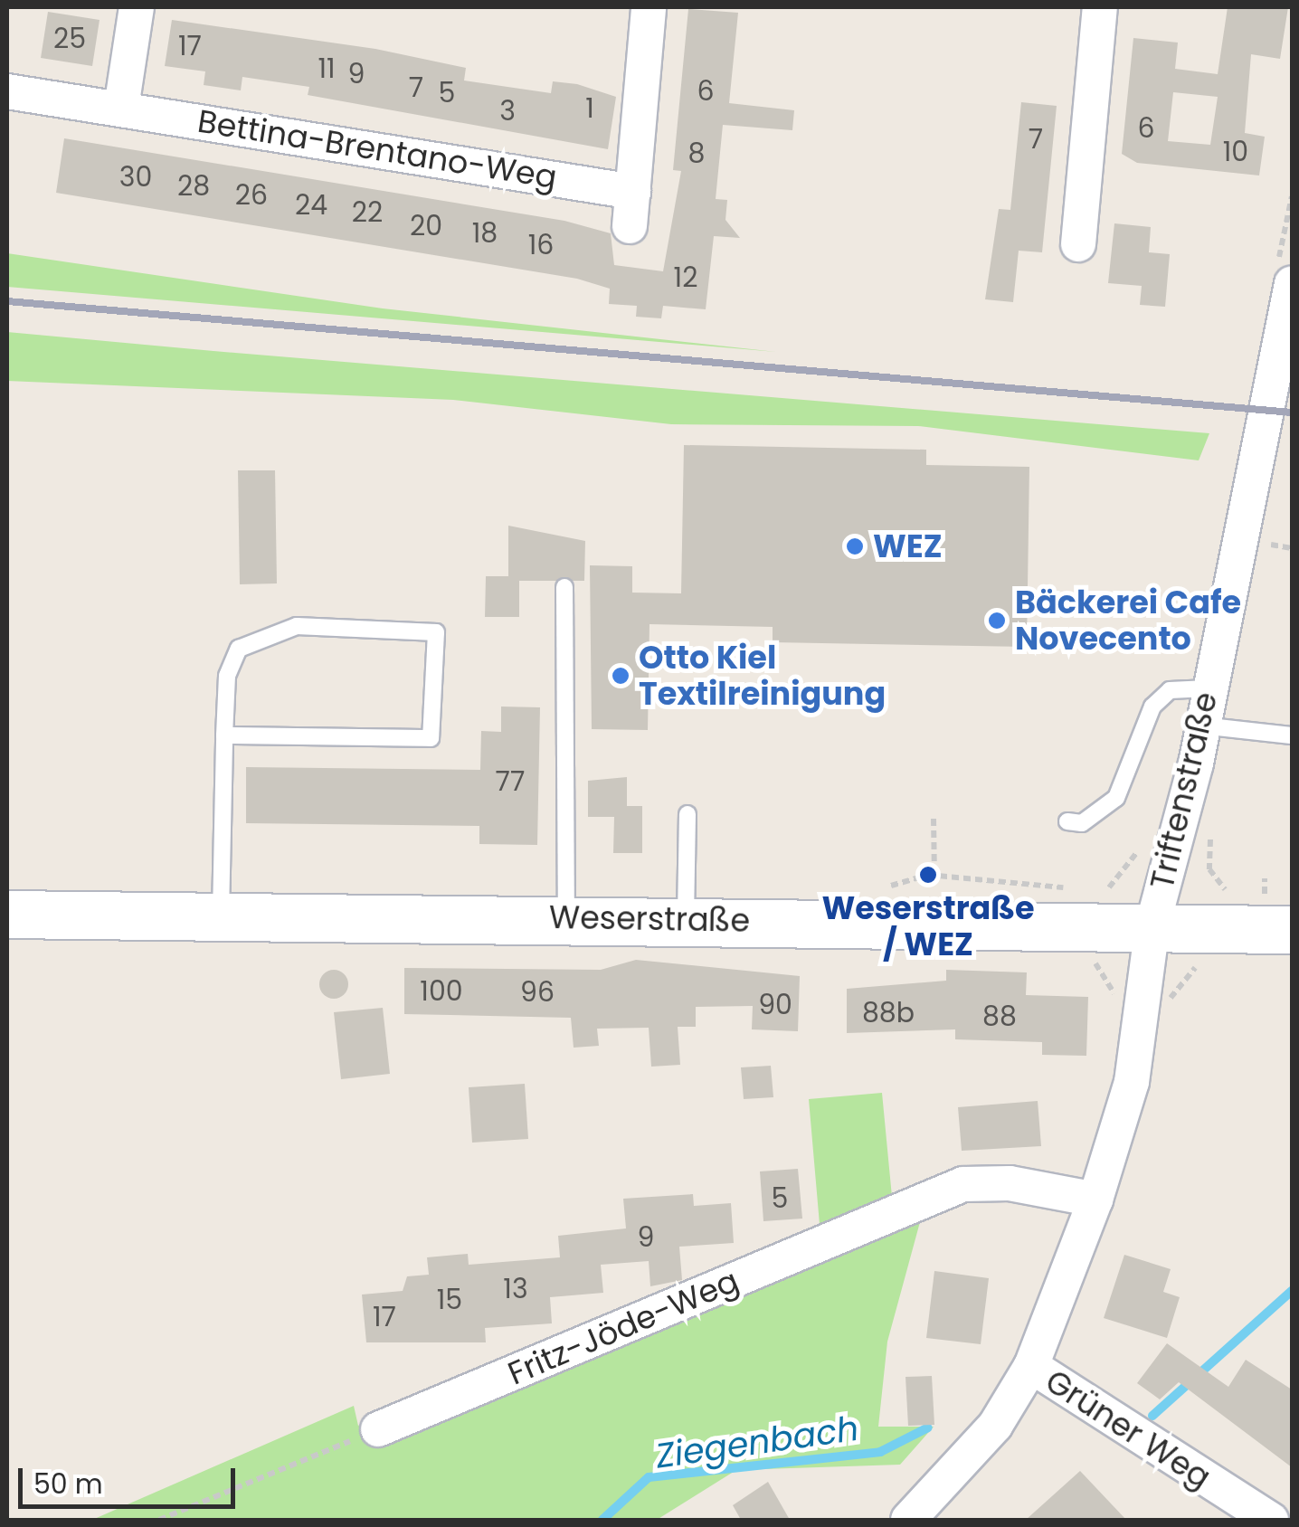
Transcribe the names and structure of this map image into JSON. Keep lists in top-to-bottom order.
{
  "streets": {
    "street": [
      "Bettina-Brentano-Weg",
      "Triftenstraße",
      "Weserstraße",
      "Fritz-Jöde-Weg",
      "Grüner Weg"
    ]
  },
  "crossings": [
    ["Triftenstraße", "Weserstraße"],
    ["Triftenstraße", "Fritz-Jöde-Weg"],
    ["Triftenstraße", "Grüner Weg"]
  ],
  "water": ["Ziegenbach"],
  "places": [
    "WEZ",
    "Bäckerei Cafe Novecento",
    "Otto Kiel Textilreinigung",
    "Weserstraße / WEZ"
  ],
  "house_numbers": [
    "25",
    "17",
    "11",
    "9",
    "7",
    "6",
    "5",
    "1",
    "3",
    "6",
    "7",
    "10",
    "8",
    "30",
    "28",
    "26",
    "24",
    "22",
    "20",
    "18",
    "16",
    "12",
    "77",
    "100",
    "96",
    "90",
    "88b",
    "88",
    "5",
    "9",
    "13",
    "15",
    "17"
  ],
  "scale_bar": "50 m"
}
